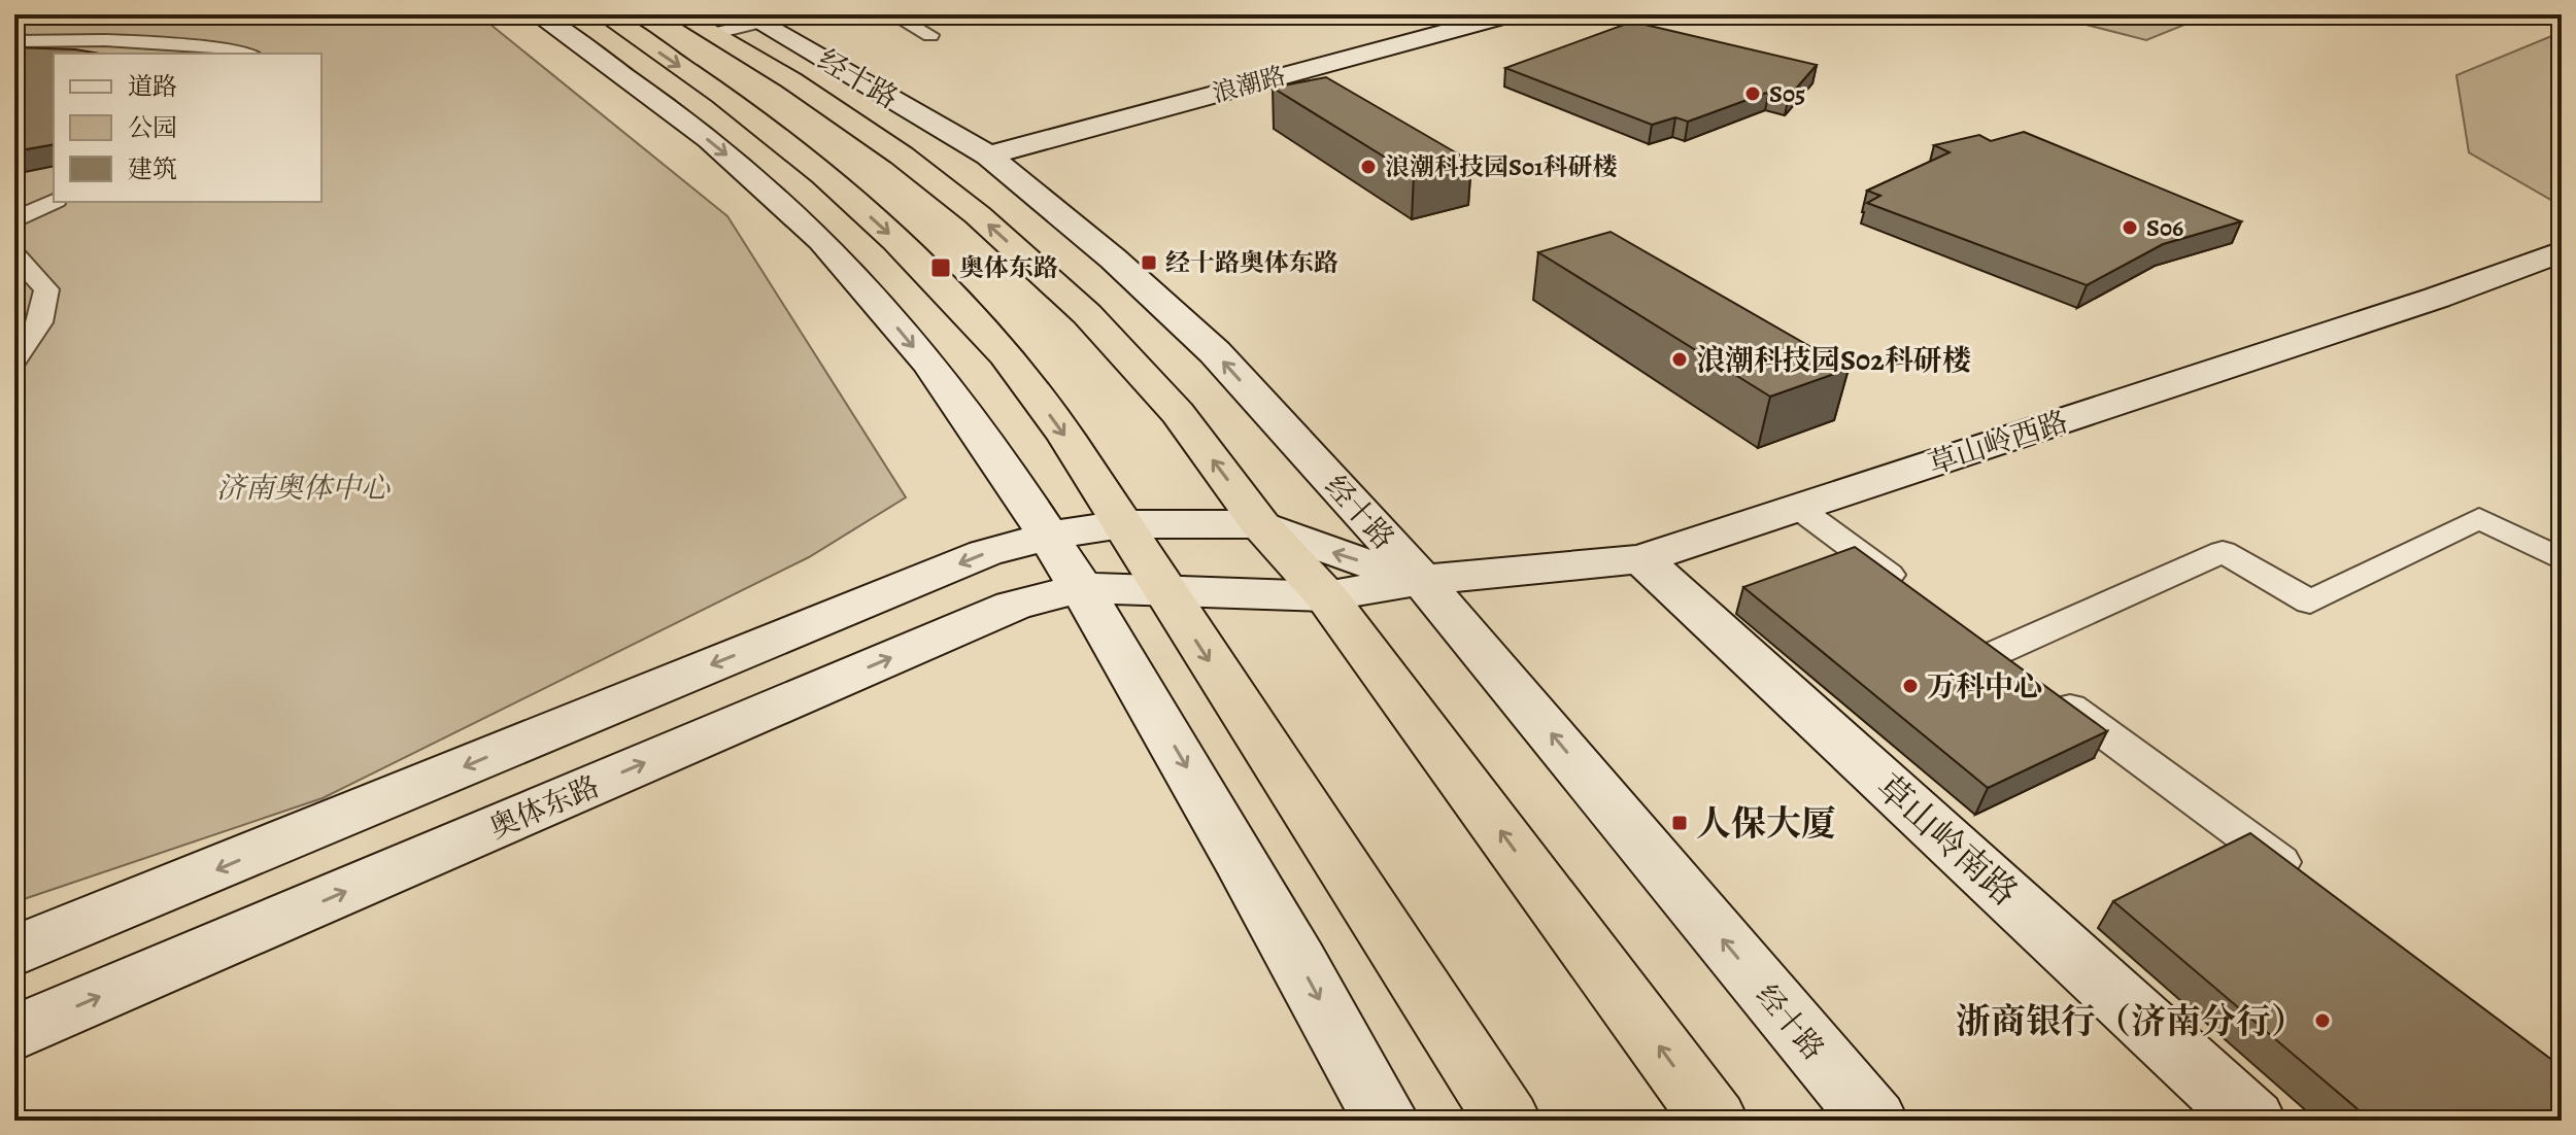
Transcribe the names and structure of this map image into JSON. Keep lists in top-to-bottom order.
{
  "streets": {
    "highway": ["经十路"],
    "main road": [
      "浪潮路",
      "草山岭西路",
      "奥体东路",
      "草山岭南路"
    ]
  },
  "crossings": [
    ["经十路", "浪潮路"],
    ["经十路", "草山岭西路"],
    ["经十路", "奥体东路"],
    ["草山岭西路", "奥体东路"],
    ["草山岭西路", "草山岭南路"]
  ],
  "parks": ["济南奥体中心"],
  "places": {
    "other": [
      "S05",
      "浪潮科技园S01科研楼",
      "S06",
      "浪潮科技园S02科研楼",
      "万科中心",
      "浙商银行（济南分行）"
    ],
    "transit": ["经十路奥体东路", "奥体东路", "人保大厦"]
  },
  "legend": ["道路", "公园", "建筑"]
}
